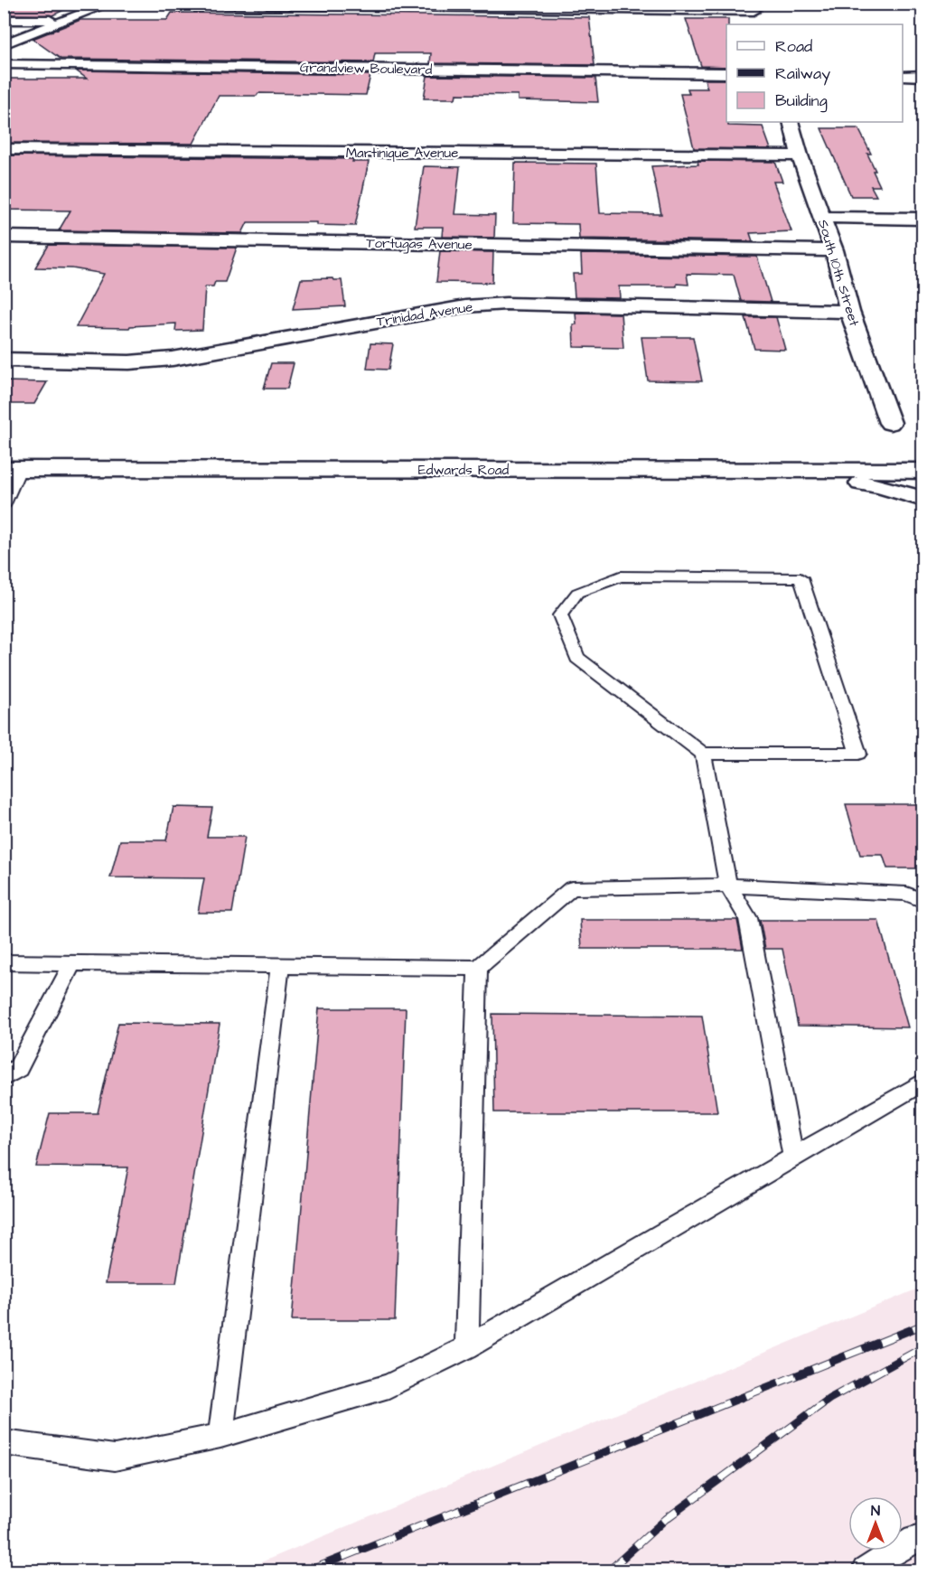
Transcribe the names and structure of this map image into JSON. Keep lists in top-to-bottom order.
{
  "streets": {
    "street": [
      "Grandview Boulevard",
      "Martinique Avenue",
      "Tortugas Avenue",
      "South 10th Street",
      "Trinidad Avenue",
      "Edwards Road"
    ]
  },
  "crossings": [
    ["Martinique Avenue", "South 10th Street"],
    ["Tortugas Avenue", "South 10th Street"],
    ["South 10th Street", "Trinidad Avenue"]
  ],
  "legend": ["Road", "Railway", "Building"],
  "north": "top"
}
